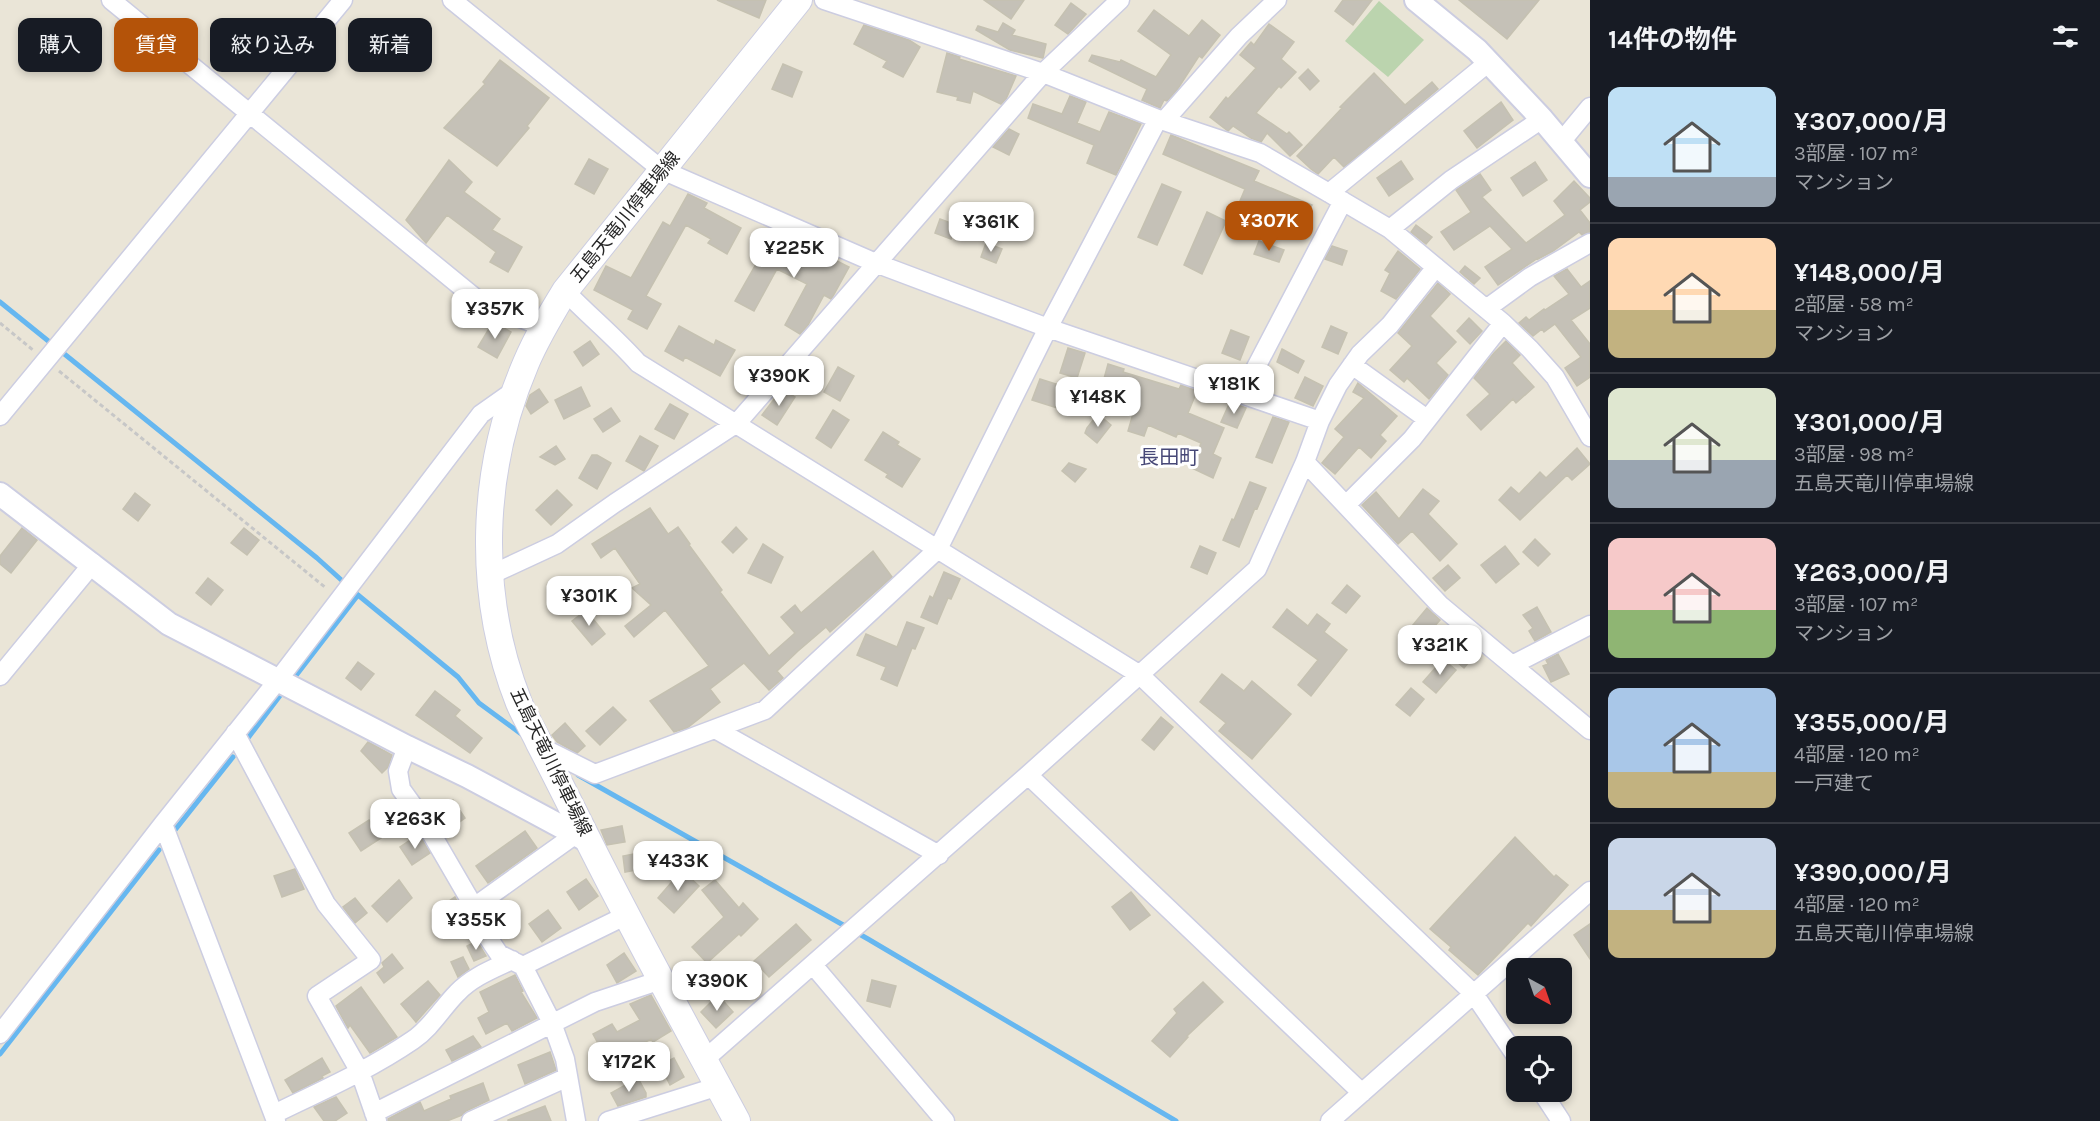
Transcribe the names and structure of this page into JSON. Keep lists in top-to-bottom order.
{
  "streets": {
    "main road": ["五島天竜川停車場線"]
  },
  "districts": ["長田町"],
  "north": "bottom right",
  "page": {
    "heading": "14件の物件",
    "chip": [
      "購入",
      "賃貸",
      "絞り込み",
      "新着"
    ],
    "list": [
      {
        "name": "¥307,000/月",
        "note": "3部屋 · 107 m² · マンション"
      },
      {
        "name": "¥148,000/月",
        "note": "2部屋 · 58 m² · マンション"
      },
      {
        "name": "¥301,000/月",
        "note": "3部屋 · 98 m² · 五島天竜川停車場線"
      },
      {
        "name": "¥263,000/月",
        "note": "3部屋 · 107 m² · マンション"
      },
      {
        "name": "¥355,000/月",
        "note": "4部屋 · 120 m² · 一戸建て"
      },
      {
        "name": "¥390,000/月",
        "note": "4部屋 · 120 m² · 五島天竜川停車場線"
      }
    ],
    "price": [
      "¥307K",
      "¥361K",
      "¥225K",
      "¥357K",
      "¥390K",
      "¥181K",
      "¥148K",
      "¥301K",
      "¥321K",
      "¥263K",
      "¥433K",
      "¥355K",
      "¥390K",
      "¥172K"
    ]
  }
}
